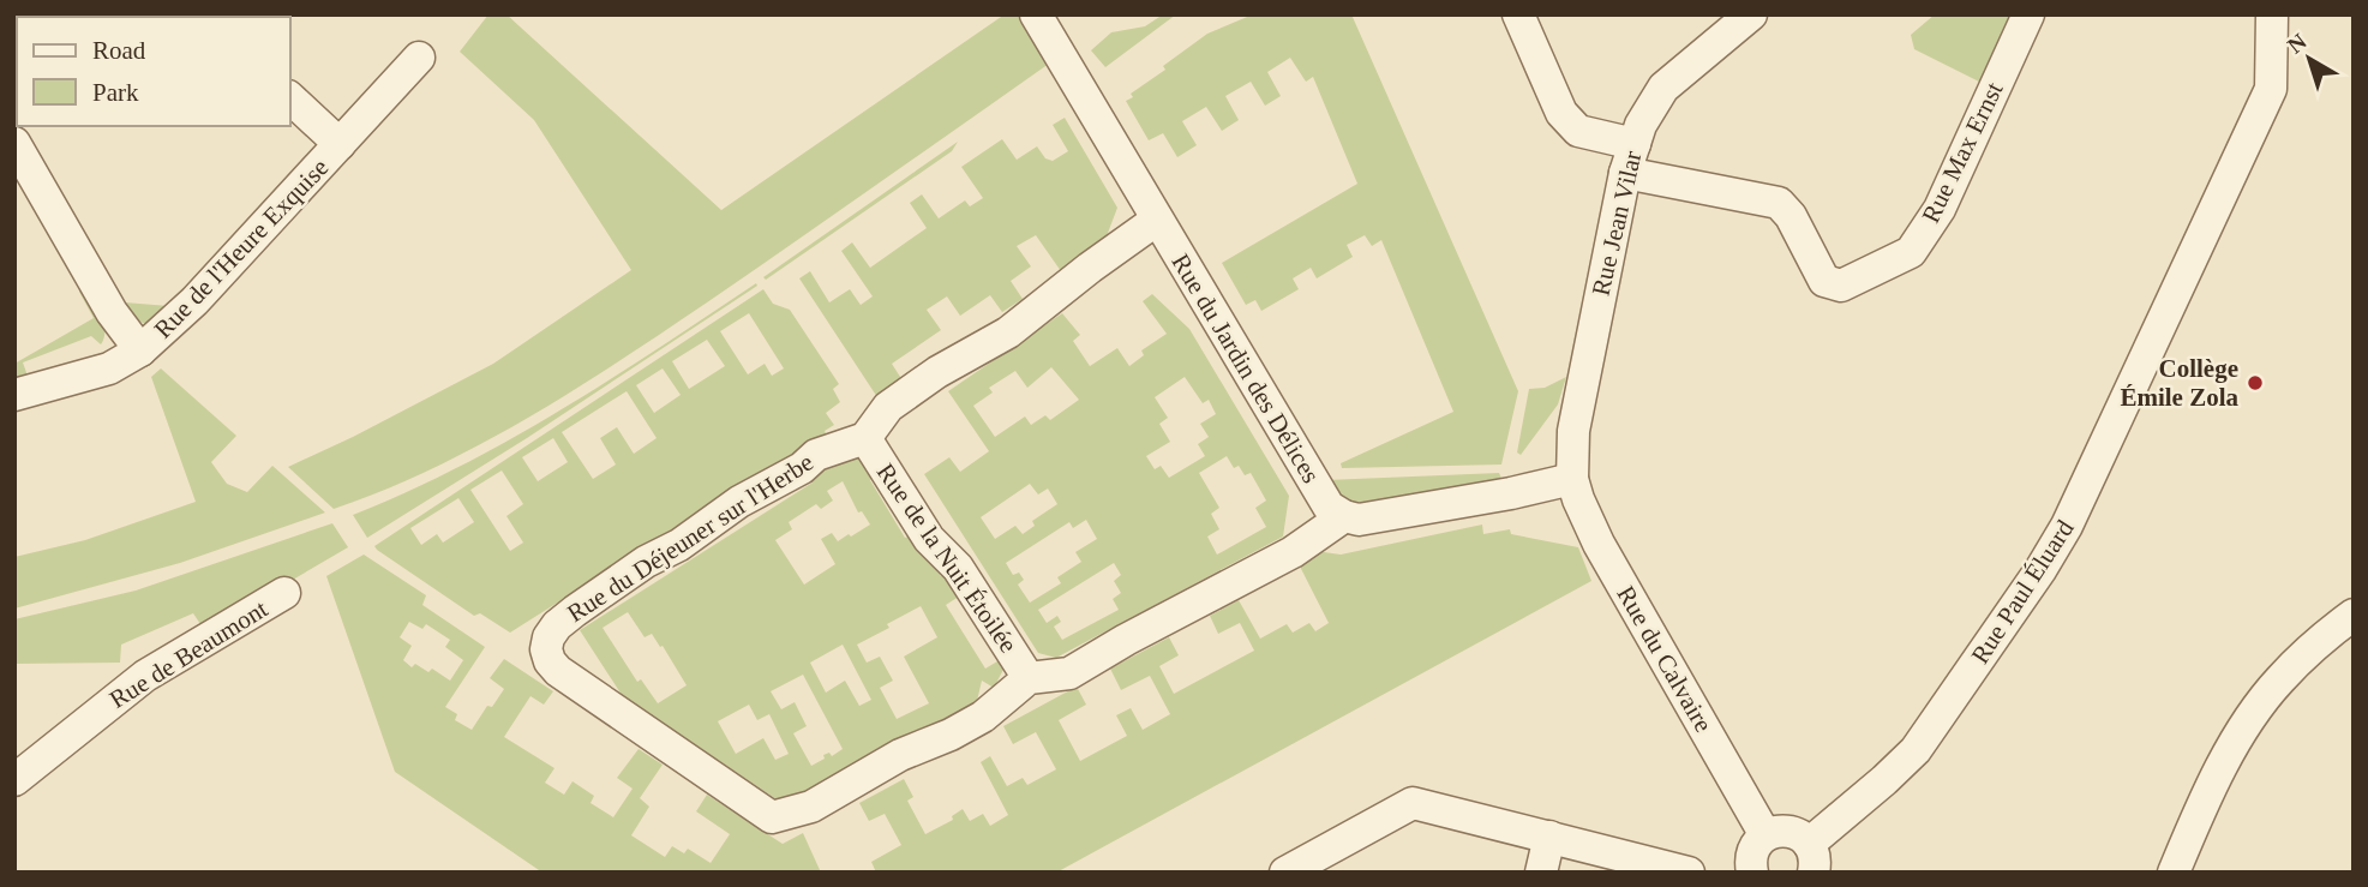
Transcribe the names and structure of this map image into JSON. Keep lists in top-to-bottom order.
{
  "streets": {
    "street": [
      "Rue Max Ernst",
      "Rue Jean Vilar",
      "Rue de l'Heure Exquise",
      "Rue du Jardin des Délices",
      "Rue du Déjeuner sur l'Herbe",
      "Rue de la Nuit Étoilée",
      "Rue Paul Éluard",
      "Rue de Beaumont",
      "Rue du Calvaire"
    ]
  },
  "crossings": [
    ["Rue Max Ernst", "Rue Jean Vilar"],
    ["Rue Jean Vilar", "Rue du Calvaire"],
    ["Rue du Déjeuner sur l'Herbe", "Rue de la Nuit Étoilée"]
  ],
  "places": ["Collège Émile Zola"],
  "legend": ["Road", "Park"],
  "north": "top left"
}
